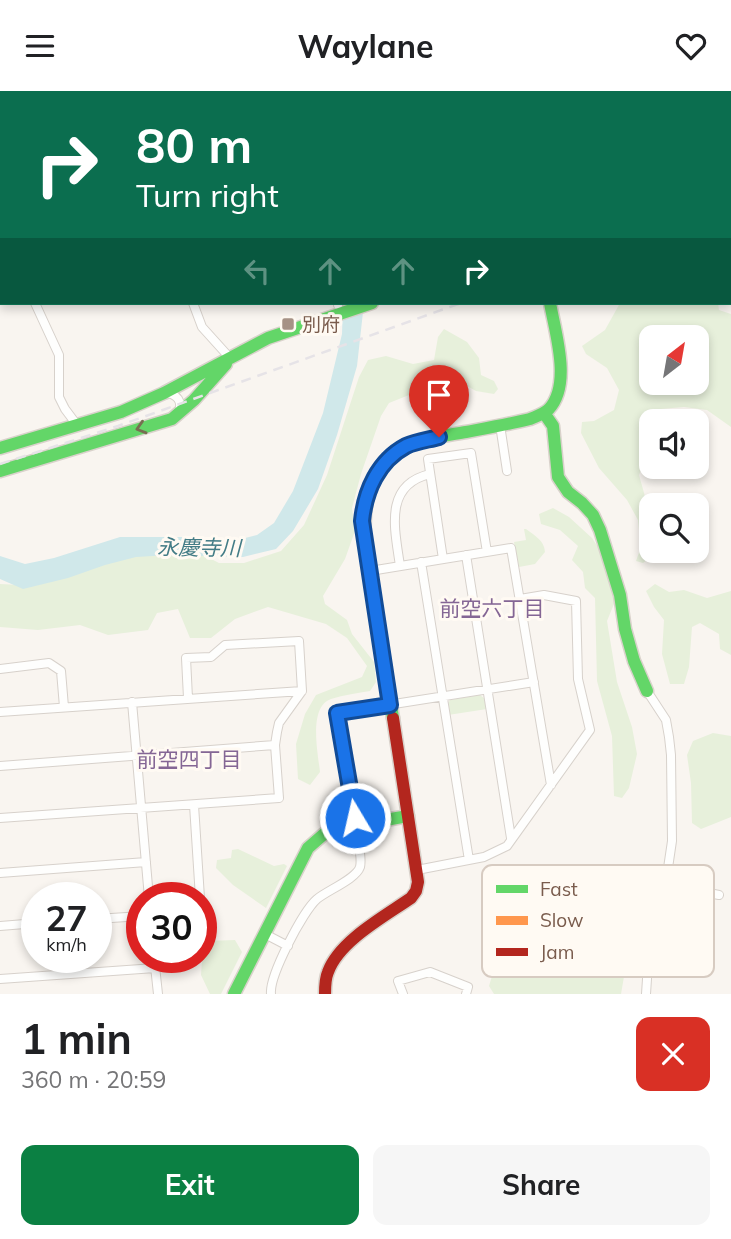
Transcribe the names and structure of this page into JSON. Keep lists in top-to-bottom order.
{
  "districts": ["前空六丁目", "前空四丁目"],
  "water": ["永慶寺川"],
  "places": {
    "transit": ["別府"]
  },
  "legend": ["Fast", "Slow", "Jam"],
  "north": "top right",
  "page": {
    "header": "Waylane",
    "turn": ["80 m", "Turn right"],
    "speed": "27 km/h",
    "limit": "30",
    "heading": ["1 min", "360 m · 20:59"],
    "buttons": ["Exit", "Share"]
  }
}
